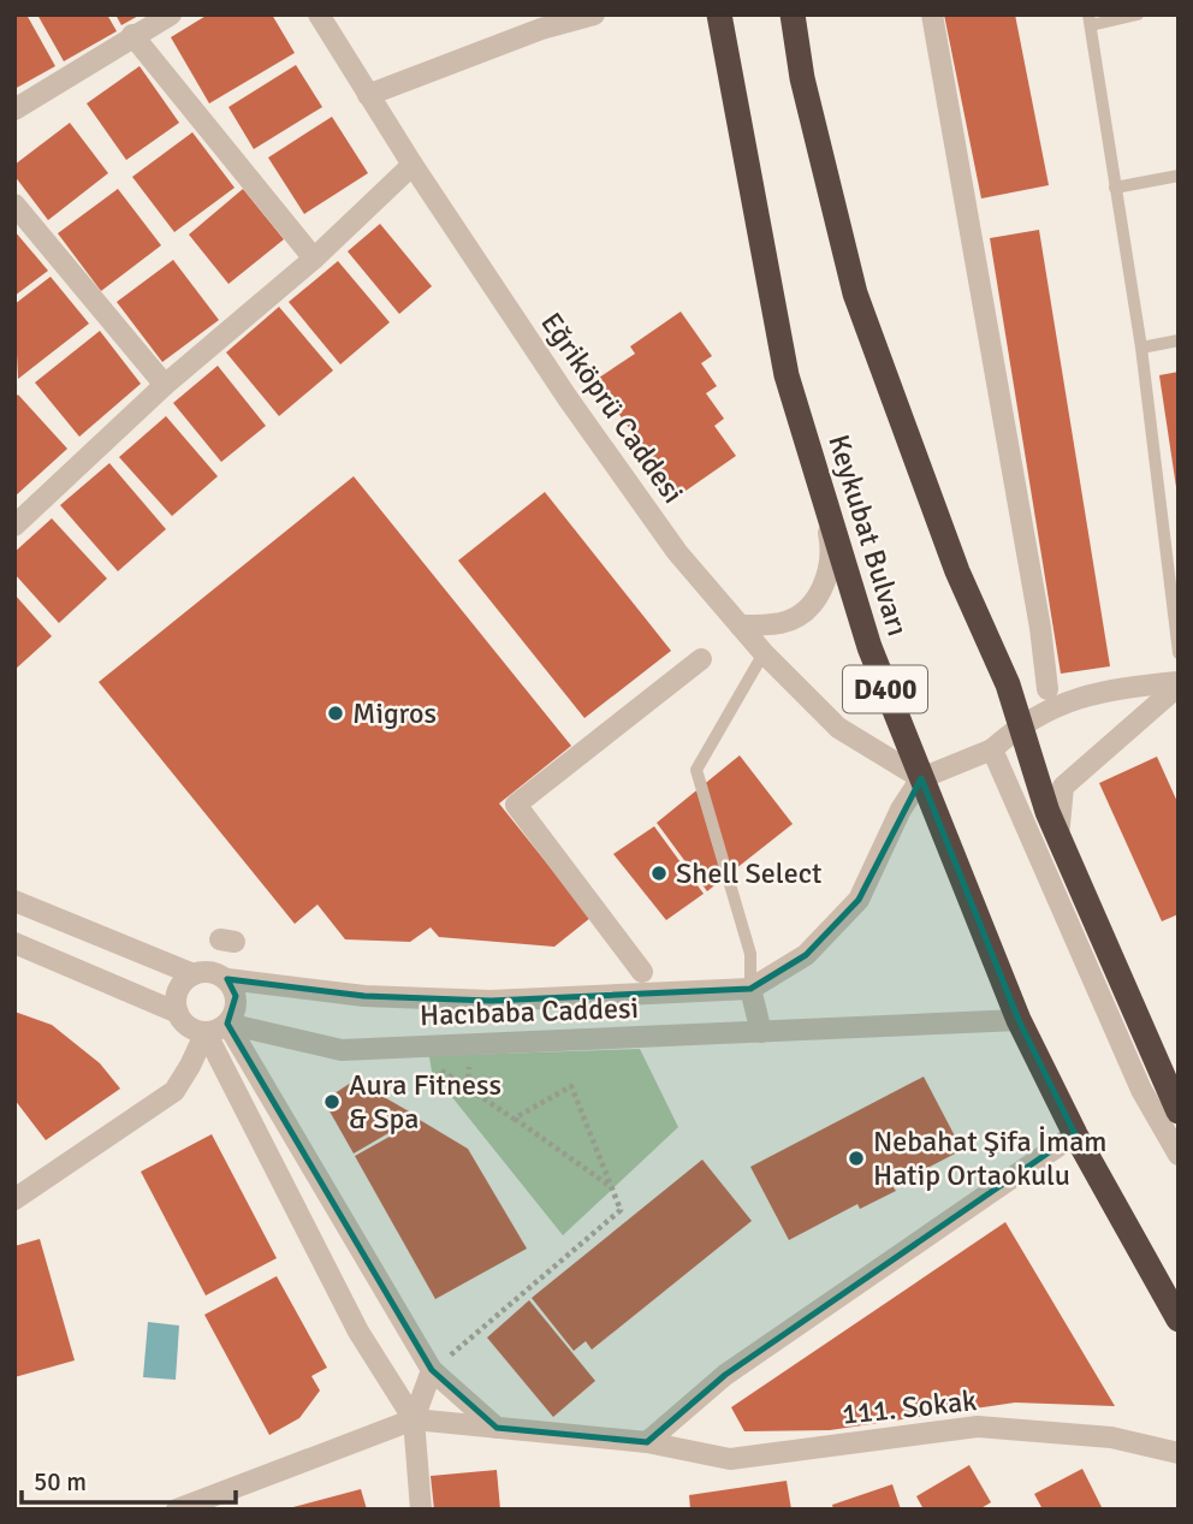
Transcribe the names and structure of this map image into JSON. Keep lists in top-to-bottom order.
{
  "streets": {
    "highway": ["Keykubat Bulvarı", "D400"],
    "street": ["Eğriköprü Caddesi", "Hacıbaba Caddesi", "111. Sokak"]
  },
  "crossings": [
    ["Eğriköprü Caddesi", "Keykubat Bulvarı"],
    ["Keykubat Bulvarı", "Hacıbaba Caddesi"]
  ],
  "places": [
    "Migros",
    "Shell Select",
    "Aura Fitness & Spa",
    "Nebahat Şifa İmam Hatip Ortaokulu"
  ],
  "scale_bar": "50 m"
}
